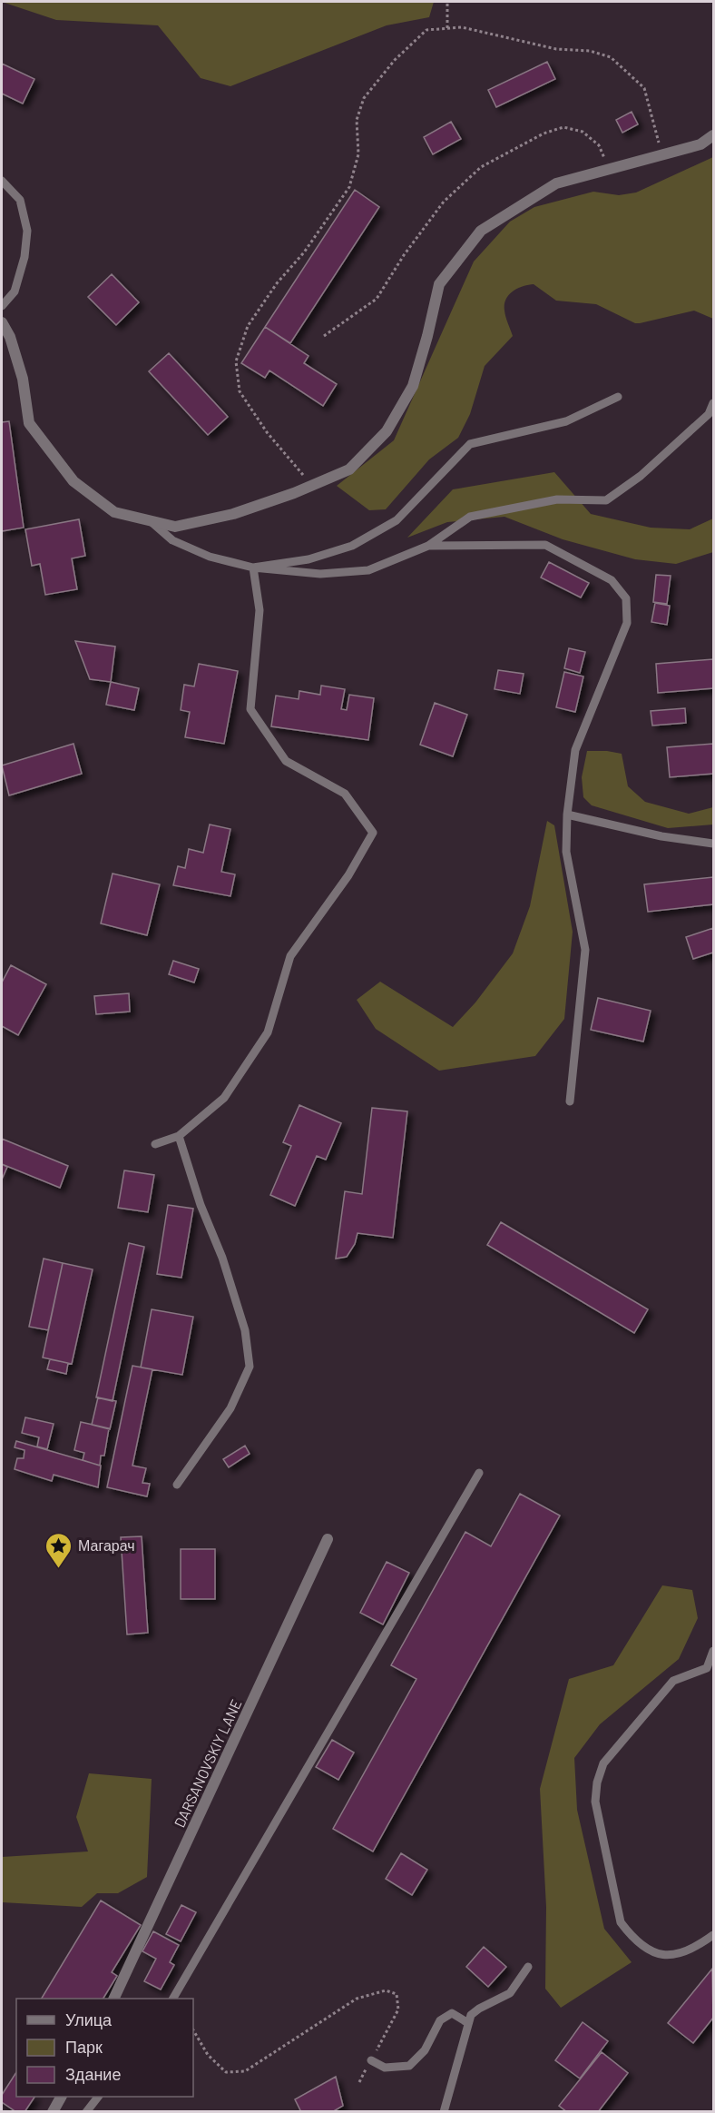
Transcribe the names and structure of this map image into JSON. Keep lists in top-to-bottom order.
{
  "streets": {
    "street": ["DARSANOVSKIY LANE"]
  },
  "places": {
    "place": ["Магарач"]
  },
  "legend": ["Улица", "Парк", "Здание"]
}
